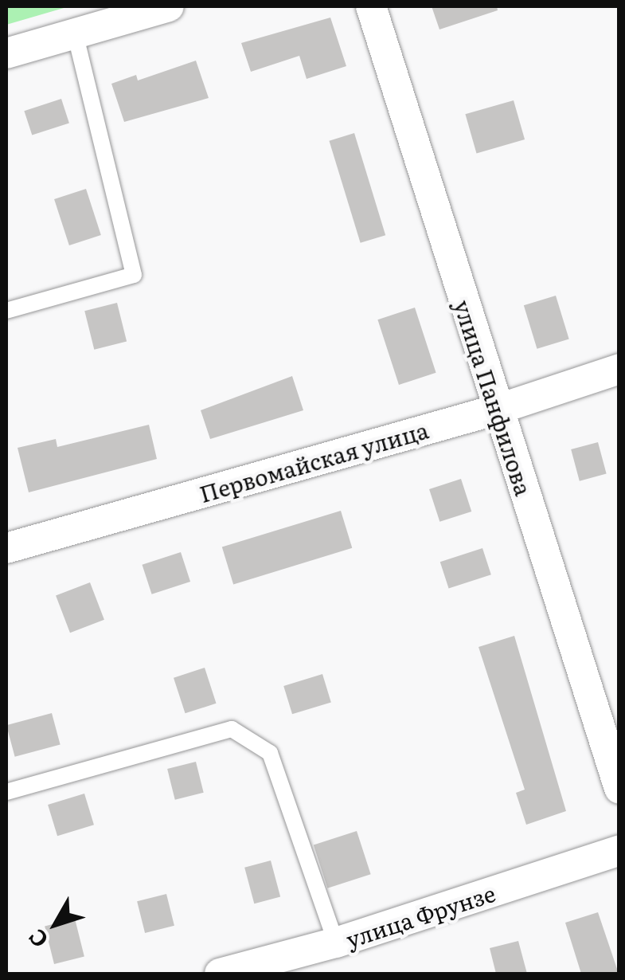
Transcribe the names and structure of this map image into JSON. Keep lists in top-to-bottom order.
{
  "streets": {
    "street": ["улица Панфилова", "Первомайская улица", "улица Фрунзе"]
  },
  "crossings": [
    ["улица Панфилова", "Первомайская улица"]
  ],
  "north": "bottom left"
}
